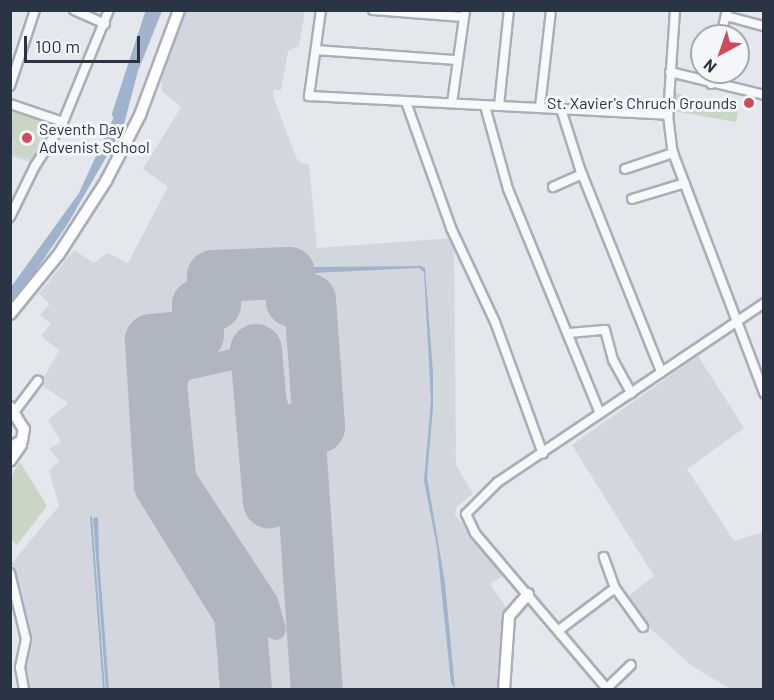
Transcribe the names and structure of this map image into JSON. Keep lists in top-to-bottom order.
{
  "places": ["St. Xavier's Chruch Grounds", "Seventh Day Advenist School"],
  "scale_bar": "100 m",
  "north": "bottom left"
}
